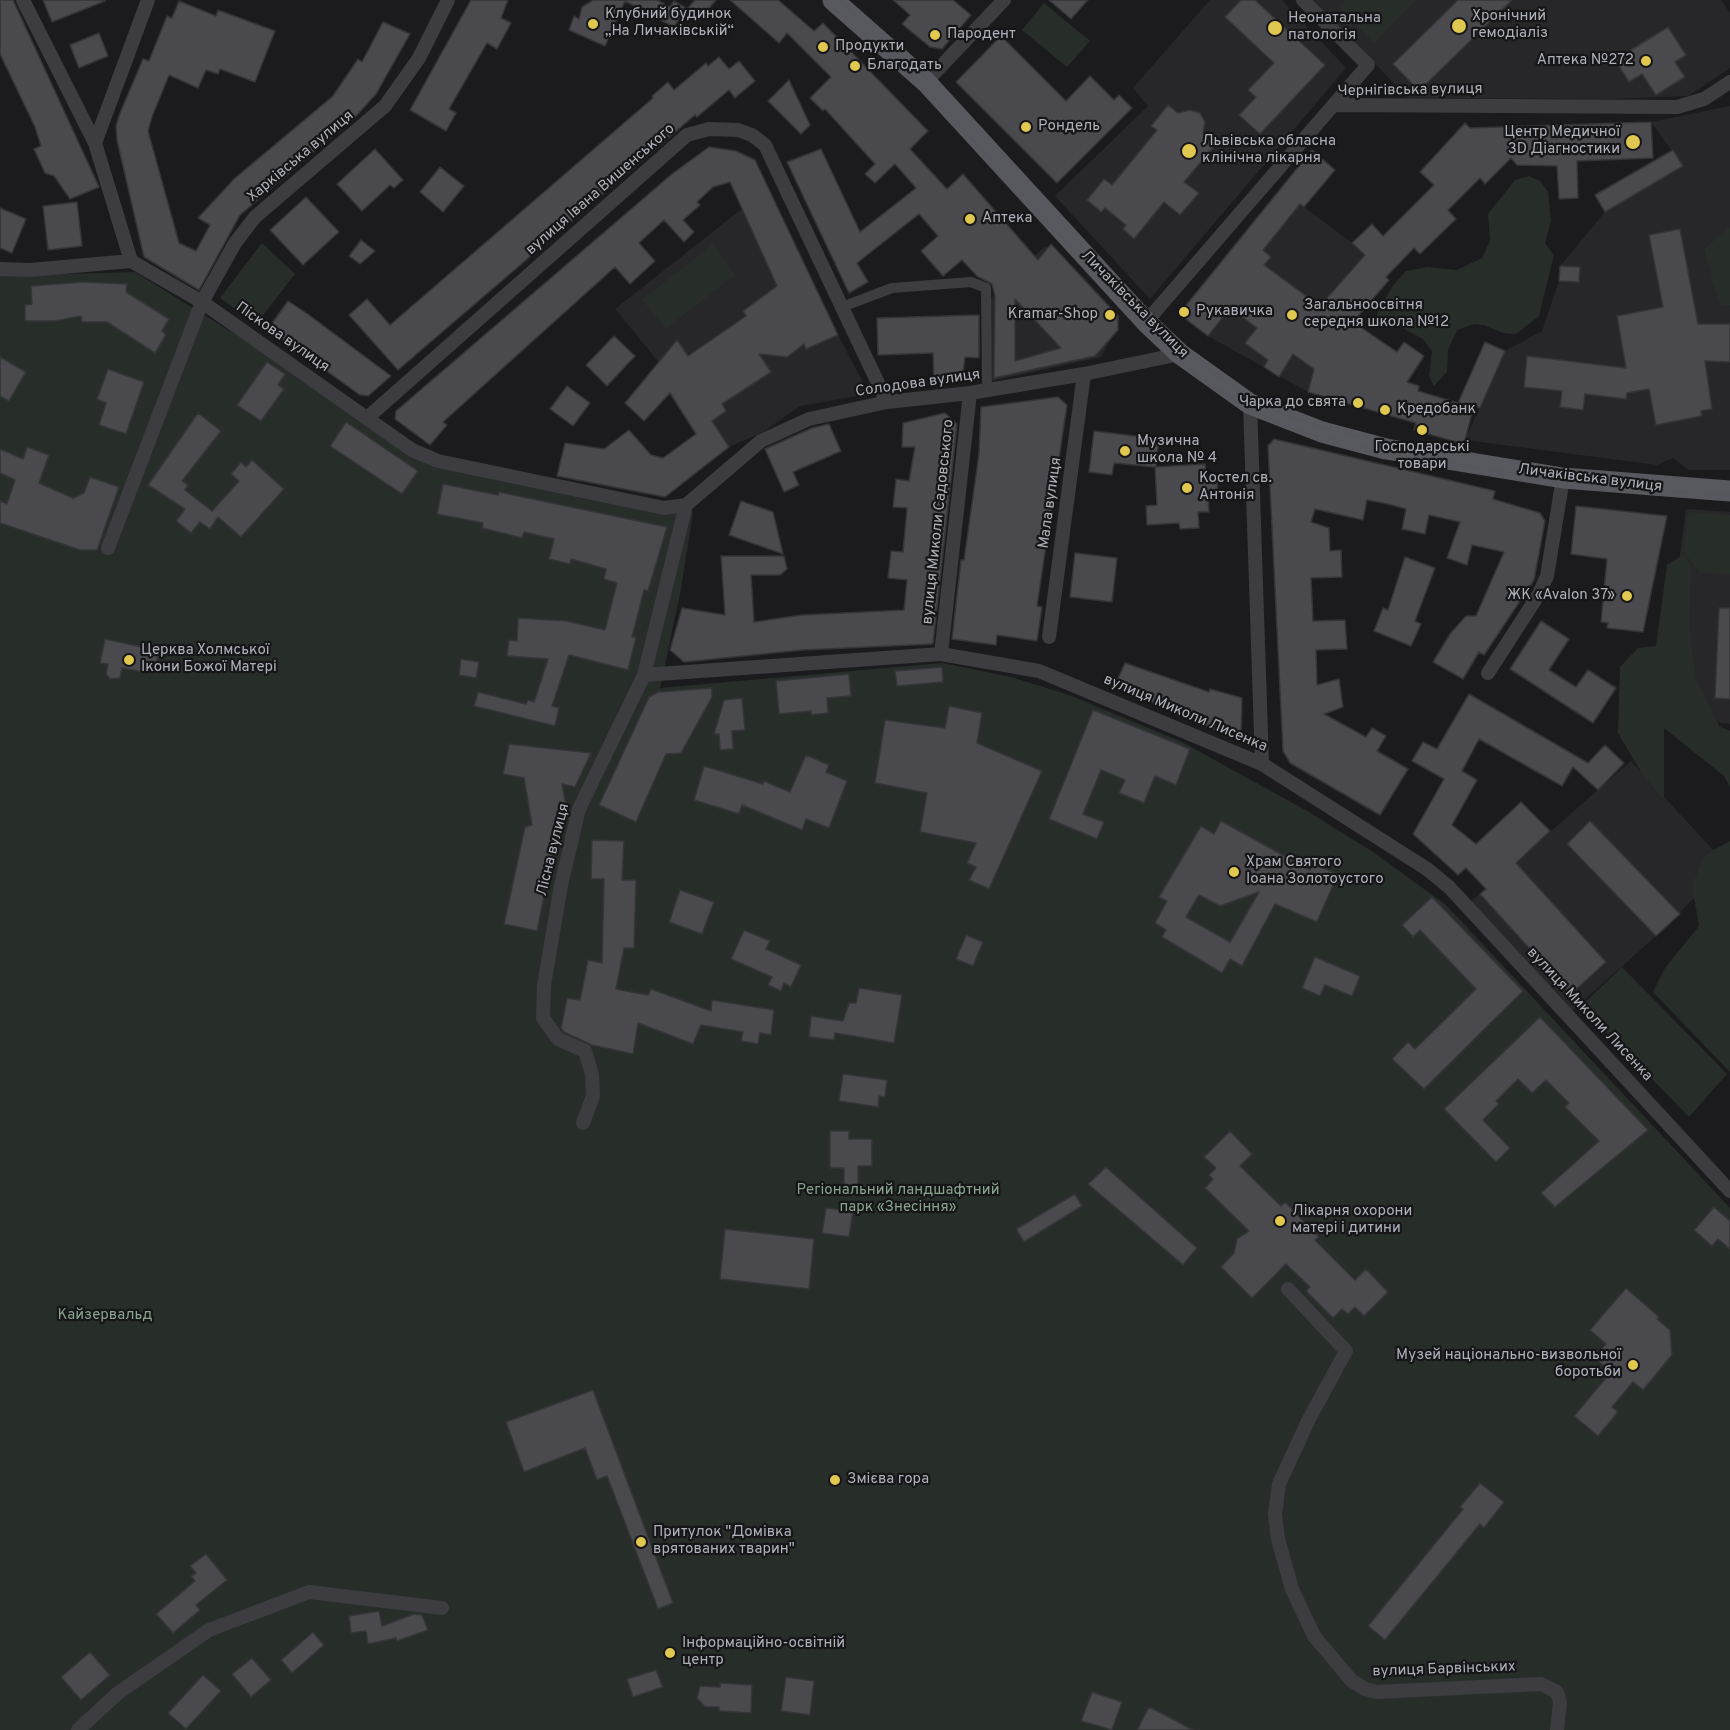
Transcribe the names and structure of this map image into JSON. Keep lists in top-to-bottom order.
{
  "streets": {
    "main road": ["Личаківська вулиця"],
    "street": [
      "Чернігівська вулиця",
      "Харківська вулиця",
      "вулиця Івана Вишенського",
      "Піскова вулиця",
      "Солодова вулиця",
      "Мала вулиця",
      "вулиця Миколи Садовського",
      "вулиця Миколи Лисенка",
      "Лісна вулиця",
      "вулиця Барвінських"
    ]
  },
  "crossings": [
    ["Чернігівська вулиця", "Личаківська вулиця"],
    ["Харківська вулиця", "Піскова вулиця"],
    ["вулиця Івана Вишенського", "Піскова вулиця"],
    ["вулиця Івана Вишенського", "Солодова вулиця"],
    ["Личаківська вулиця", "Солодова вулиця"],
    ["Піскова вулиця", "Солодова вулиця"],
    ["Піскова вулиця", "Лісна вулиця"],
    ["Солодова вулиця", "Мала вулиця"],
    ["Солодова вулиця", "вулиця Миколи Садовського"],
    ["Солодова вулиця", "Лісна вулиця"],
    ["вулиця Миколи Садовського", "вулиця Миколи Лисенка"],
    ["вулиця Миколи Лисенка", "Лісна вулиця"]
  ],
  "parks": ["Регіональний ландшафтний парк «Знесіння»", "Кайзервальд"],
  "places": [
    "Клубний будинок „На Личаківській“",
    "Хронічний гемодіаліз",
    "Неонатальна патологія",
    "Пародент",
    "Продукти",
    "Аптека №272",
    "Благодать",
    "Рондель",
    "Центр Медичної 3D Діагностики",
    "Львівська обласна клінічна лікарня",
    "Аптека",
    "Рукавичка",
    "Kramar-Shop",
    "Загальноосвітня середня школа №12",
    "Чарка до свята",
    "Кредобанк",
    "Господарські товари",
    "Музична школа № 4",
    "Костел св. Антонія",
    "ЖК «Avalon 37»",
    "Церква Холмської Ікони Божої Матері",
    "Храм Святого Іоана Золотоустого",
    "Лікарня охорони матері і дитини",
    "Музей національно-визвольної боротьби",
    "Змієва гора",
    "Притулок \"Домівка врятованих тварин\"",
    "Інформаційно-освітній центр"
  ]
}
